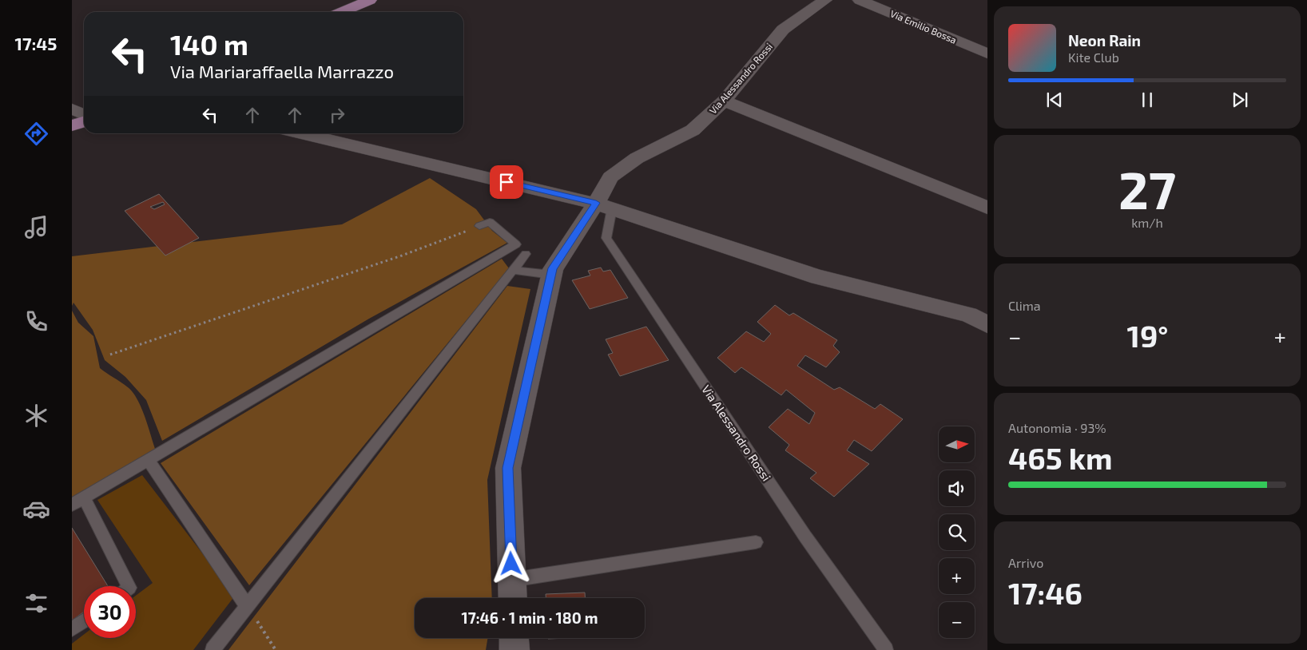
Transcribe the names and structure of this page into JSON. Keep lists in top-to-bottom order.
{
  "streets": {
    "street": ["Via Emilio Bossa", "Via Alessandro Rossi"]
  },
  "north": "right",
  "page": {
    "tabs": "17:45",
    "turn": ["140 m", "Via Mariaraffaella Marrazzo"],
    "song": ["Neon Rain", "Kite Club"],
    "tile": [
      ["27", "km/h"],
      "Clima",
      ["Autonomia · 93%", "465 km"],
      ["Arrivo", "17:46"]
    ],
    "heat": ["−", "19°", "+"],
    "map_buttons": ["+", "−"],
    "limit": "30",
    "trip": "17:46 · 1 min · 180 m"
  }
}
